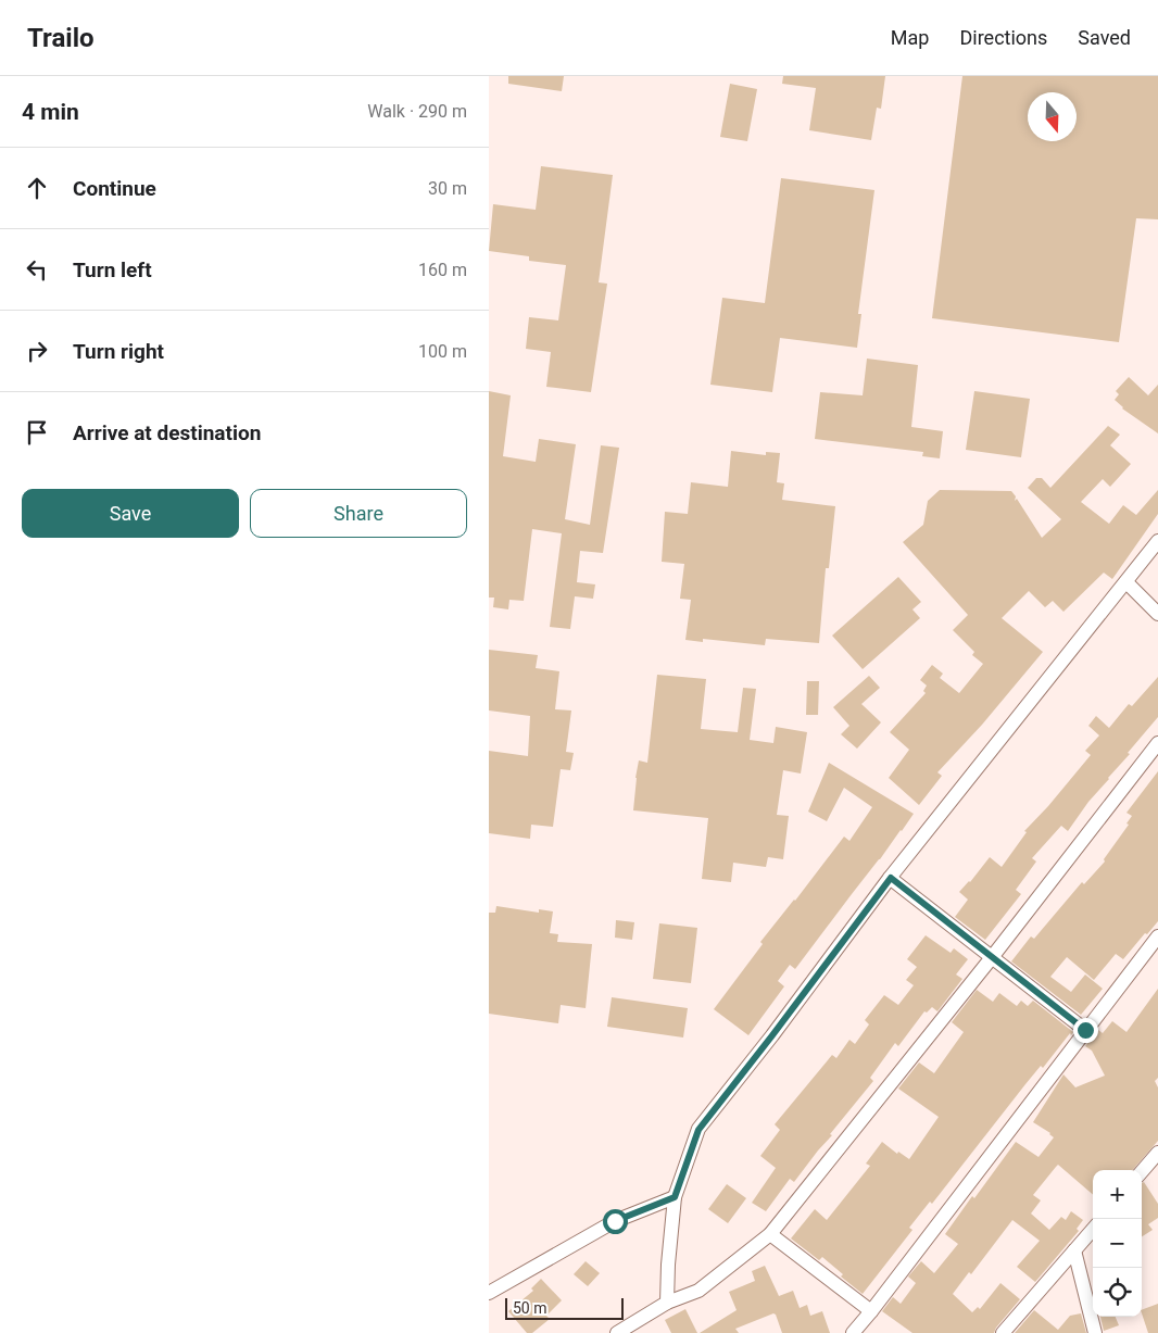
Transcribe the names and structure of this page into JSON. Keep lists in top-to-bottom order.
{
  "scale_bar": "50 m",
  "north": "bottom",
  "page": {
    "header": "Trailo",
    "nav": ["Map", "Directions", "Saved"],
    "heading": ["4 min", "Walk · 290 m"],
    "list": [
      ["Continue", "30 m"],
      ["Turn left", "160 m"],
      ["Turn right", "100 m"],
      "Arrive at destination"
    ],
    "buttons": ["Save", "Share"],
    "map_buttons": ["+", "−"],
    "scale": "50 m"
  }
}
